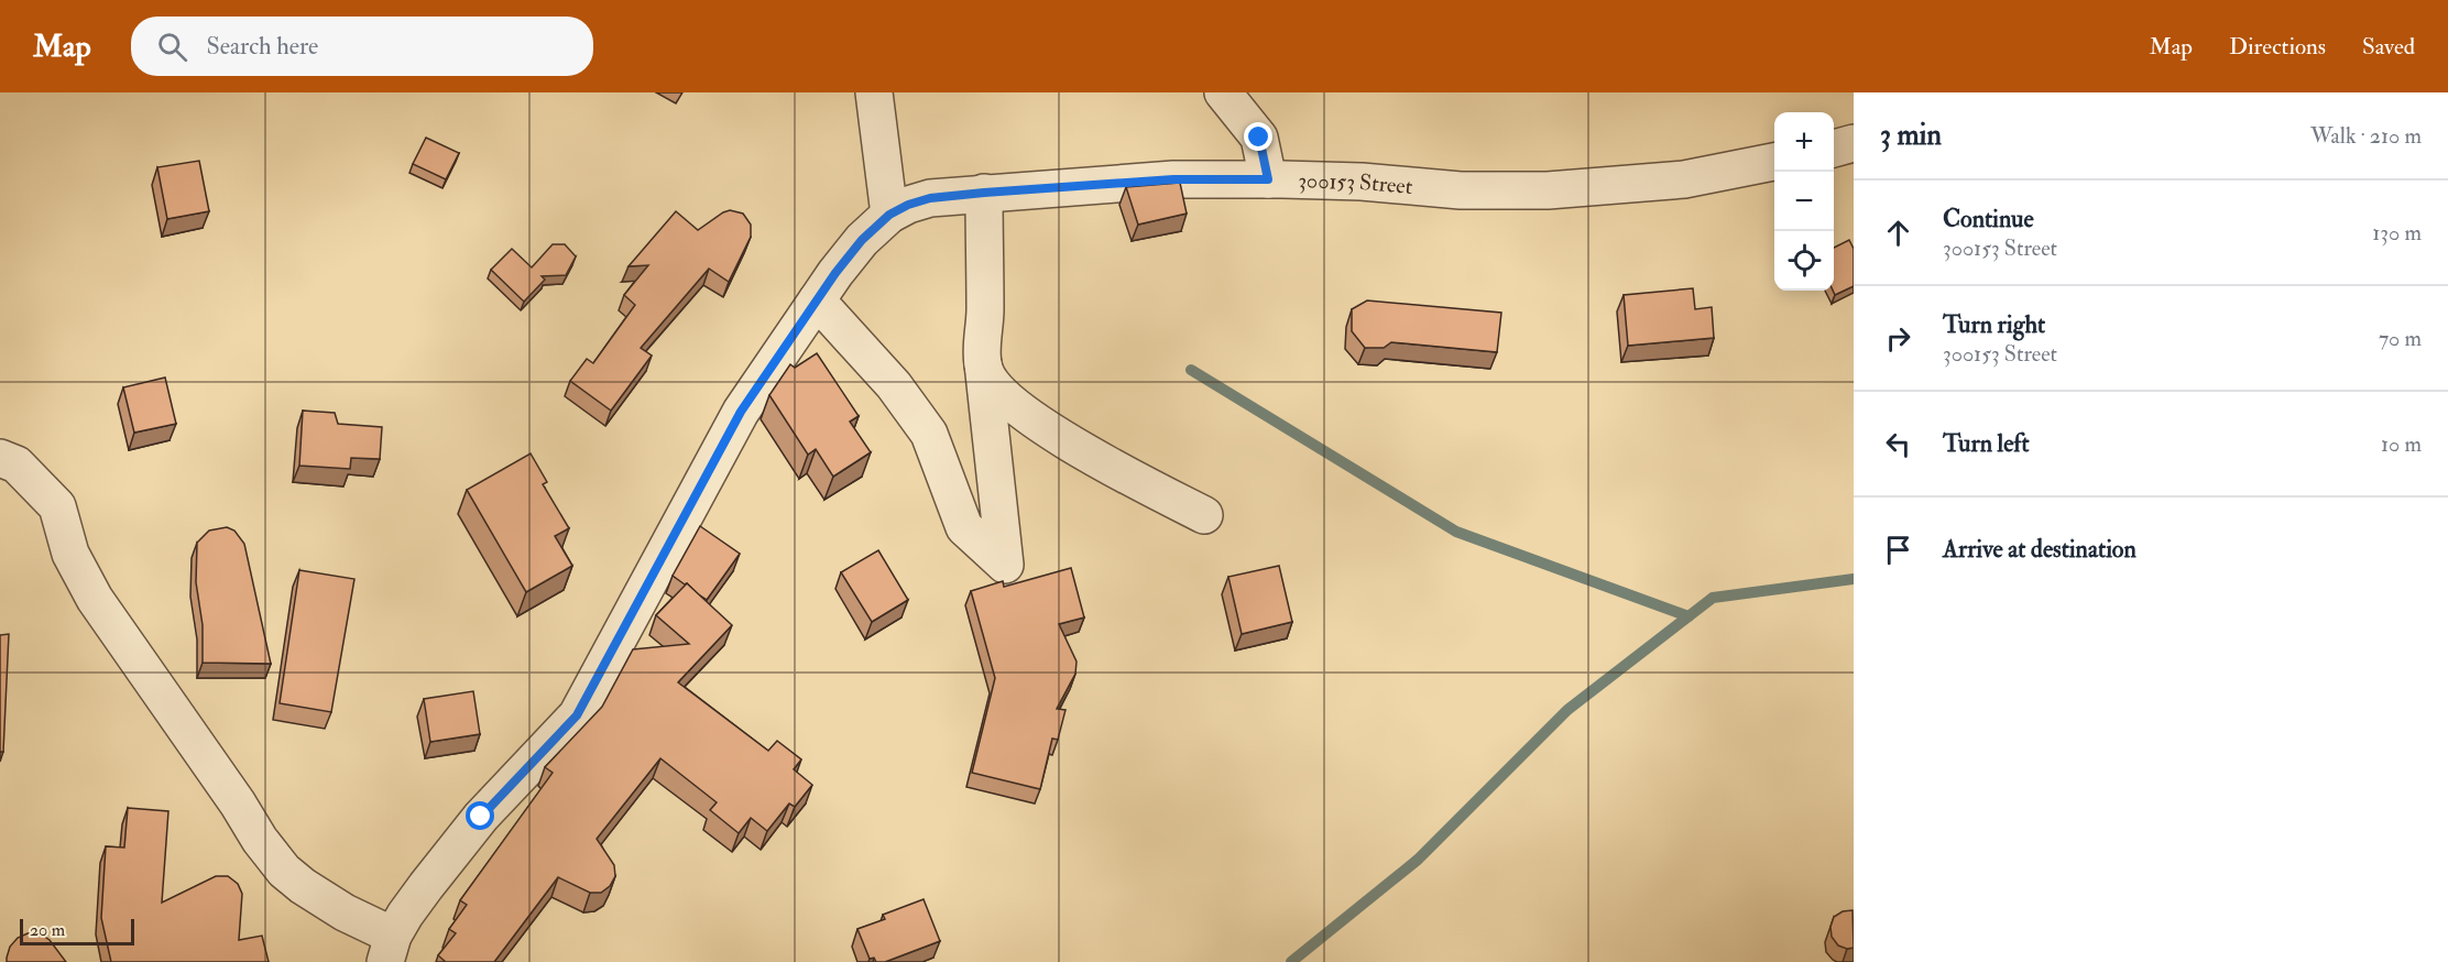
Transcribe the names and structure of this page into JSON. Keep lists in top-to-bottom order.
{
  "streets": {
    "street": ["300153 Street"]
  },
  "scale_bar": "20 m",
  "page": {
    "header": "Map",
    "search": "Search here",
    "nav": ["Map", "Directions", "Saved"],
    "heading": ["3 min", "Walk · 210 m"],
    "map_buttons": ["+", "−"],
    "list": [
      ["Continue", "300153 Street", "130 m"],
      ["Turn right", "300153 Street", "70 m"],
      ["Turn left", "10 m"],
      "Arrive at destination"
    ],
    "scale": "20 m"
  }
}
